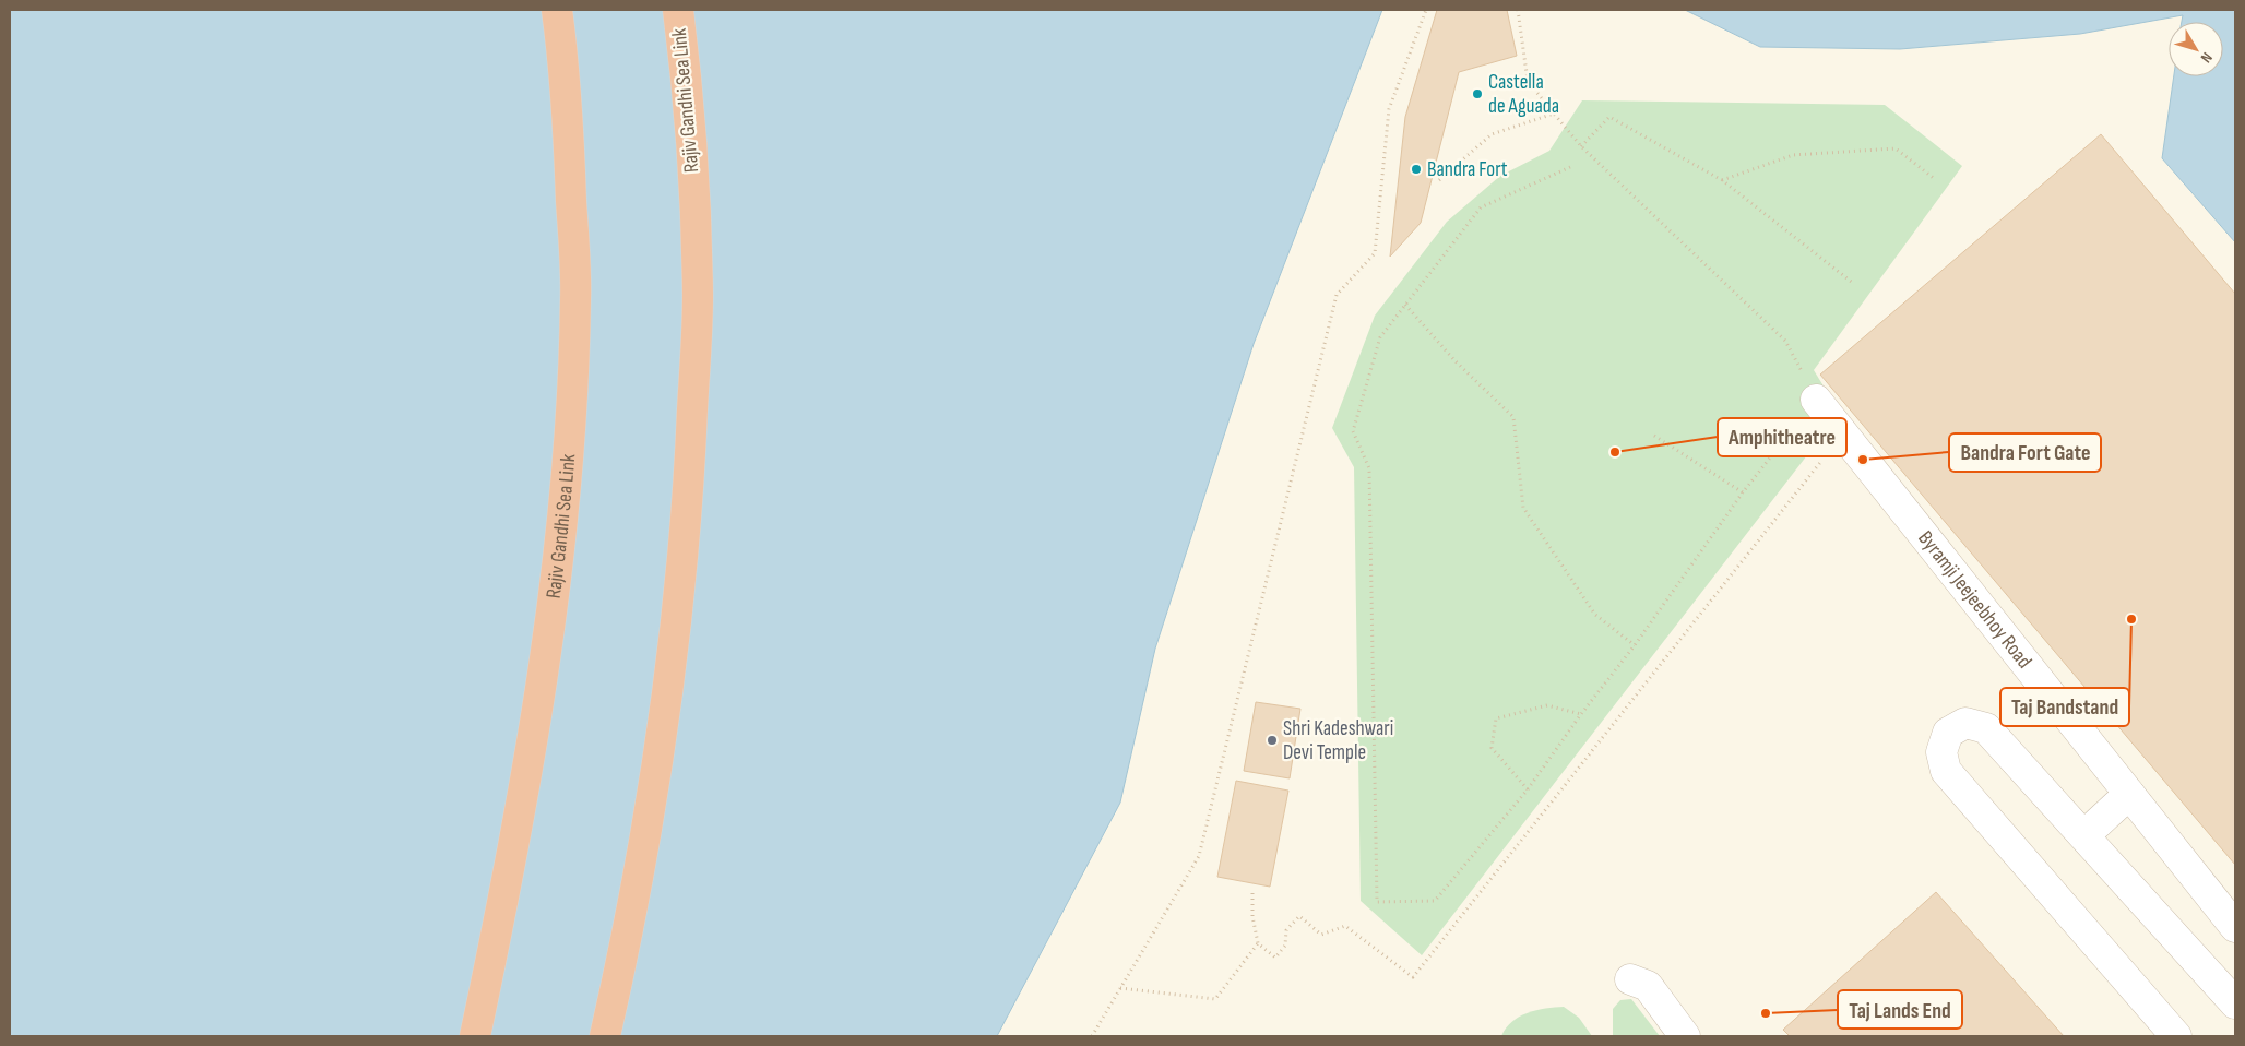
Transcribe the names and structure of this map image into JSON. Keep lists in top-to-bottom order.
{
  "streets": {
    "highway": ["Rajiv Gandhi Sea Link"],
    "street": ["Byramji Jeejeebhoy Road"]
  },
  "places": [
    "Castella de Aguada",
    "Bandra Fort",
    "Amphitheatre",
    "Bandra Fort Gate",
    "Taj Bandstand",
    "Shri Kadeshwari Devi Temple",
    "Taj Lands End"
  ],
  "north": "bottom right"
}
